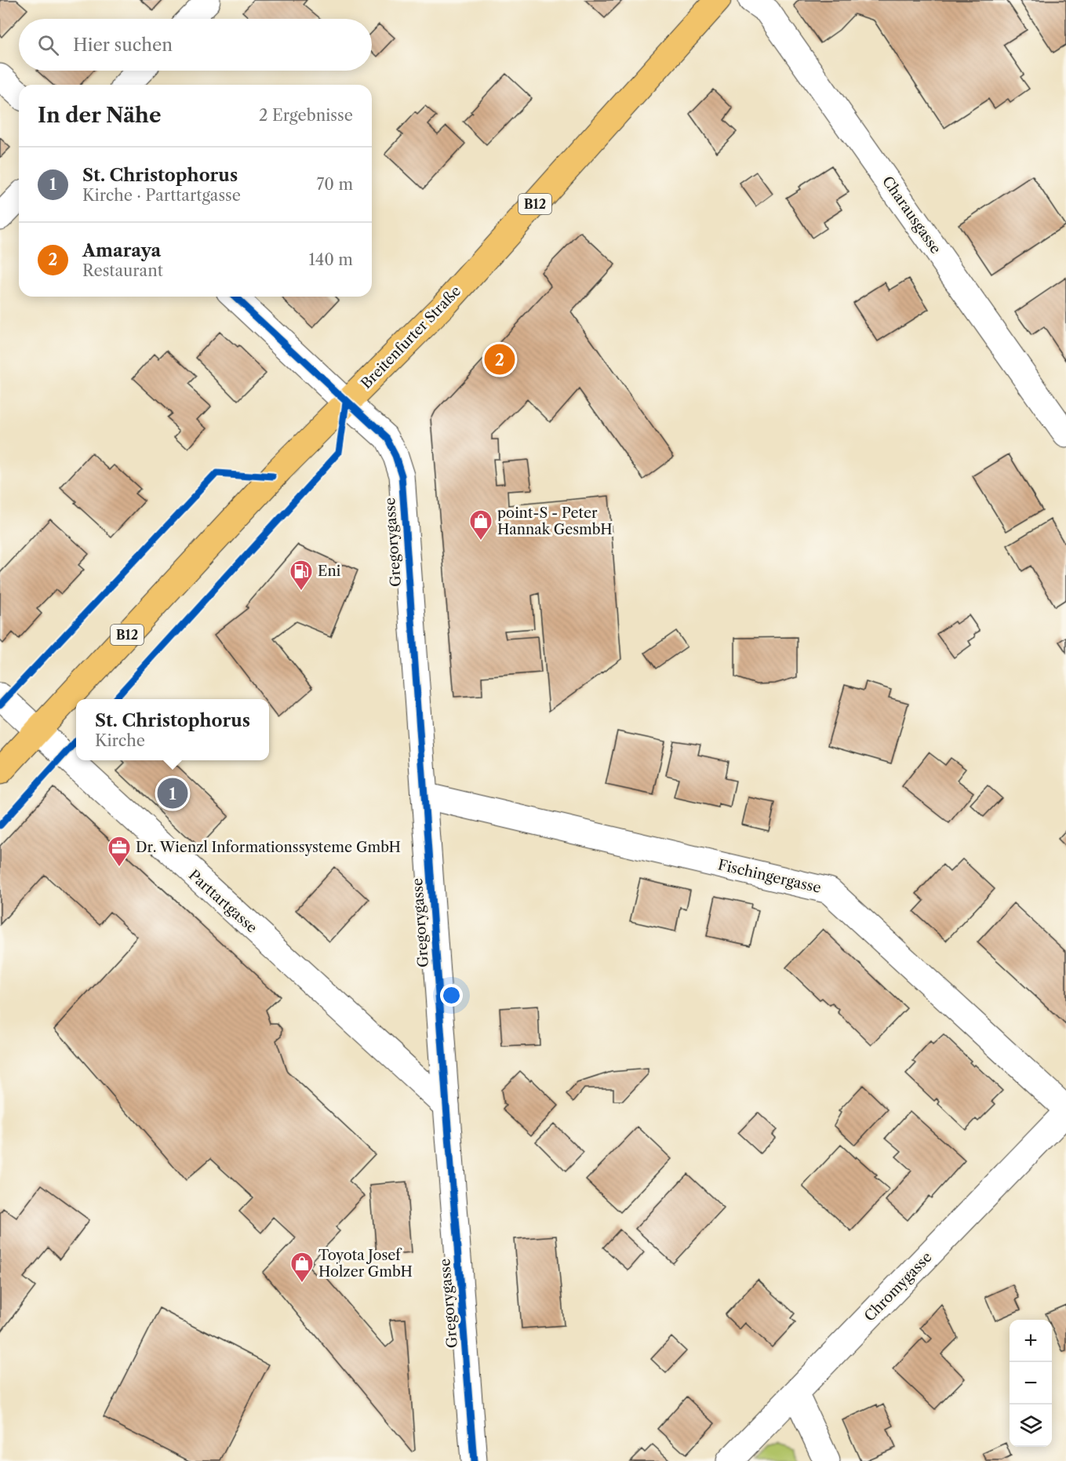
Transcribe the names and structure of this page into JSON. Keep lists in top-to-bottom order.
{
  "streets": {
    "main road": ["B12", "Breitenfurter Straße"],
    "street": [
      "Charausgasse",
      "Gregorygasse",
      "Fischingergasse",
      "Parttartgasse",
      "Chromygasse"
    ]
  },
  "crossings": [
    ["Breitenfurter Straße", "Gregorygasse"],
    ["Breitenfurter Straße", "Parttartgasse"],
    ["Gregorygasse", "Fischingergasse"],
    ["Gregorygasse", "Parttartgasse"]
  ],
  "places": {
    "shop": ["point-S - Peter Hannak GesmbH", "Toyota Josef Holzer GmbH"],
    "fuel station": ["Eni"],
    "office": ["Dr. Wienzl Informationssysteme GmbH"]
  },
  "page": {
    "search": "Hier suchen",
    "heading": ["In der Nähe", "2 Ergebnisse"],
    "list": [
      {
        "mark": "1",
        "name": "St. Christophorus",
        "note": "Kirche · Parttartgasse",
        "value": "70 m"
      },
      {
        "mark": "2",
        "name": "Amaraya",
        "note": "Restaurant",
        "value": "140 m"
      }
    ],
    "pins": ["2", "1"],
    "popup": ["St. Christophorus", "Kirche"],
    "map_buttons": ["+", "−"]
  }
}
